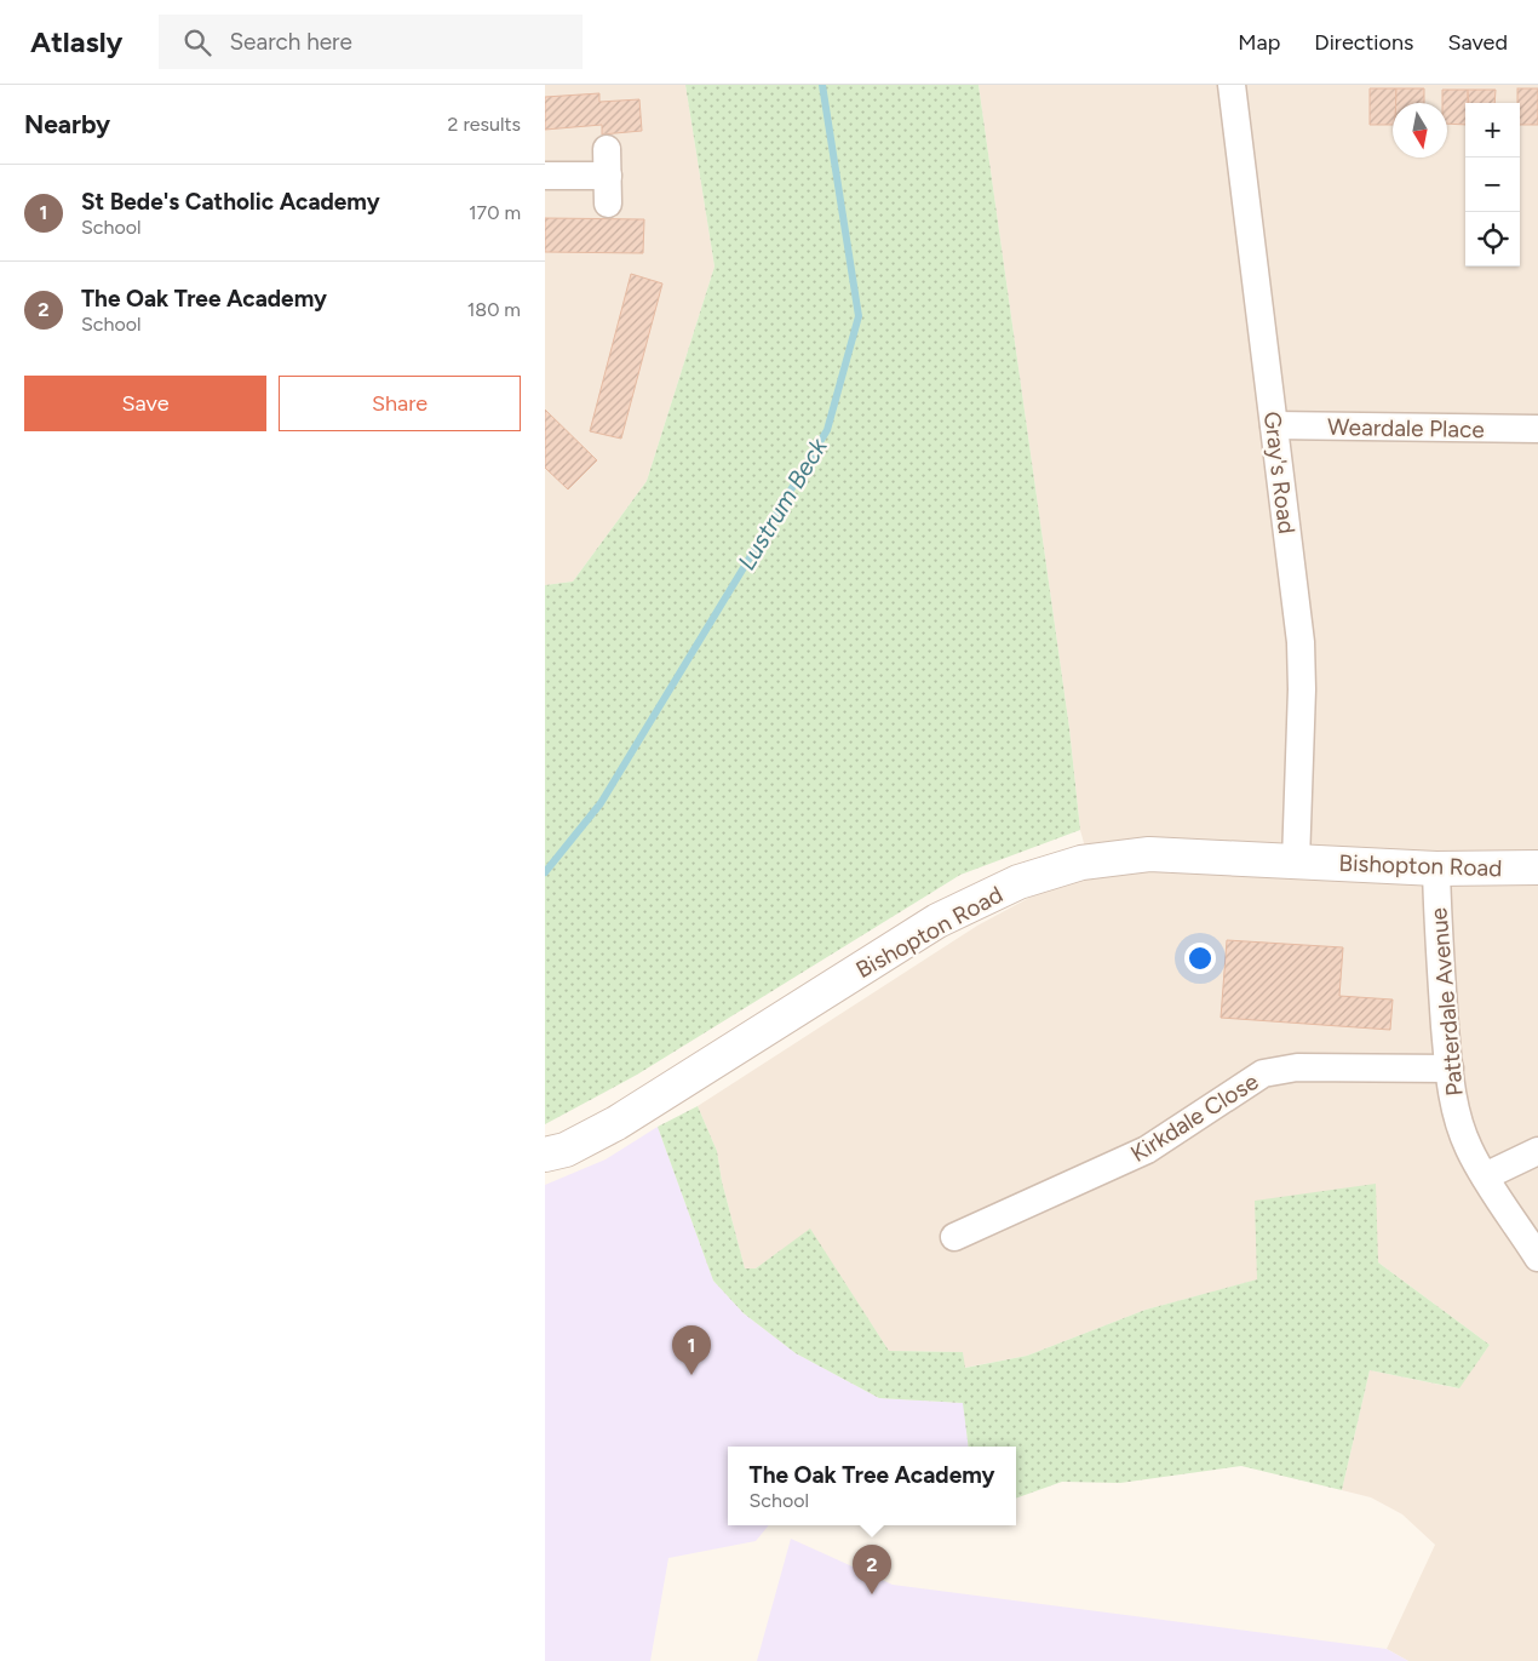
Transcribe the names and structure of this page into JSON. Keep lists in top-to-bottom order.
{
  "streets": {
    "street": [
      "Weardale Place",
      "Gray's Road",
      "Bishopton Road",
      "Patterdale Avenue",
      "Kirkdale Close"
    ]
  },
  "crossings": [
    ["Weardale Place", "Gray's Road"],
    ["Gray's Road", "Bishopton Road"],
    ["Bishopton Road", "Patterdale Avenue"],
    ["Patterdale Avenue", "Kirkdale Close"]
  ],
  "water": ["Lustrum Beck"],
  "north": "bottom",
  "page": {
    "header": "Atlasly",
    "search": "Search here",
    "nav": ["Map", "Directions", "Saved"],
    "heading": ["Nearby", "2 results"],
    "map_buttons": ["+", "−"],
    "list": [
      {
        "mark": "1",
        "name": "St Bede's Catholic Academy",
        "note": "School",
        "value": "170 m"
      },
      {
        "mark": "2",
        "name": "The Oak Tree Academy",
        "note": "School",
        "value": "180 m"
      }
    ],
    "buttons": ["Save", "Share"],
    "pins": ["1", "2"],
    "popup": ["The Oak Tree Academy", "School"]
  }
}
